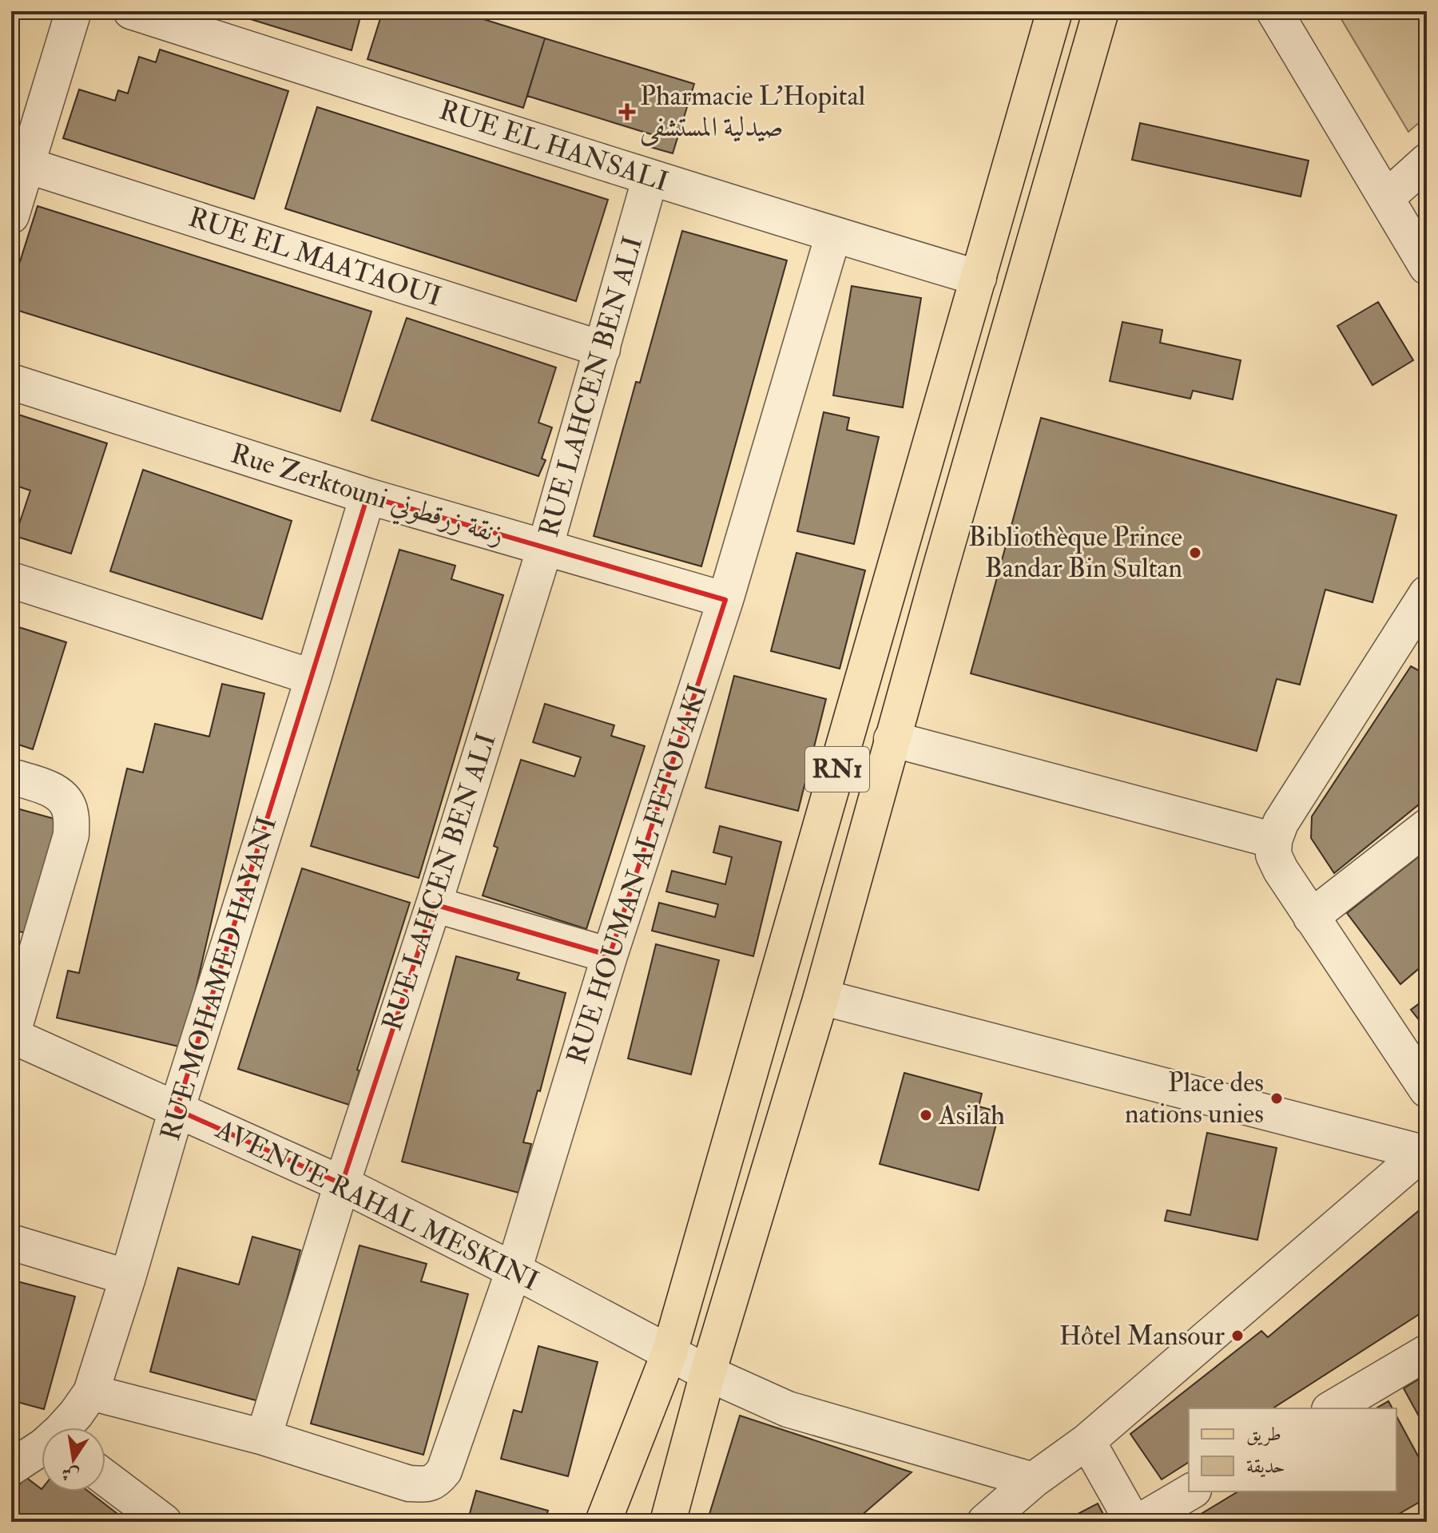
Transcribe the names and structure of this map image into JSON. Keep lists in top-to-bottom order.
{
  "streets": {
    "main road": ["RN1"],
    "street": [
      "RUE EL HANSALI",
      "RUE EL MAATAOUI",
      "RUE LAHCEN BEN ALI",
      "Rue Zerktouni زنقة زرقطوني",
      "RUE HOUMAN AL FETOUAKI",
      "RUE MOHAMED HAYANI",
      "AVENUE RAHAL MESKINI"
    ]
  },
  "crossings": [
    ["RUE EL HANSALI", "RUE LAHCEN BEN ALI"],
    ["RUE EL HANSALI", "RN1"],
    ["RUE EL HANSALI", "RUE HOUMAN AL FETOUAKI"],
    ["RUE EL MAATAOUI", "RUE LAHCEN BEN ALI"],
    ["RUE LAHCEN BEN ALI", "Rue Zerktouni زنقة زرقطوني"],
    ["RUE LAHCEN BEN ALI", "RUE HOUMAN AL FETOUAKI"],
    ["RUE LAHCEN BEN ALI", "AVENUE RAHAL MESKINI"],
    ["Rue Zerktouni زنقة زرقطوني", "RUE HOUMAN AL FETOUAKI"],
    ["Rue Zerktouni زنقة زرقطوني", "RUE MOHAMED HAYANI"],
    ["RN1", "AVENUE RAHAL MESKINI"],
    ["RUE HOUMAN AL FETOUAKI", "AVENUE RAHAL MESKINI"],
    ["RUE MOHAMED HAYANI", "AVENUE RAHAL MESKINI"]
  ],
  "places": {
    "health": ["Pharmacie L'Hopital صيدلية المستشفى"],
    "other": [
      "Bibliothèque Prince Bandar Bin Sultan",
      "Place des nations unies",
      "Asilah",
      "Hôtel Mansour"
    ]
  },
  "legend": ["طريق", "حديقة"],
  "north": "bottom"
}
